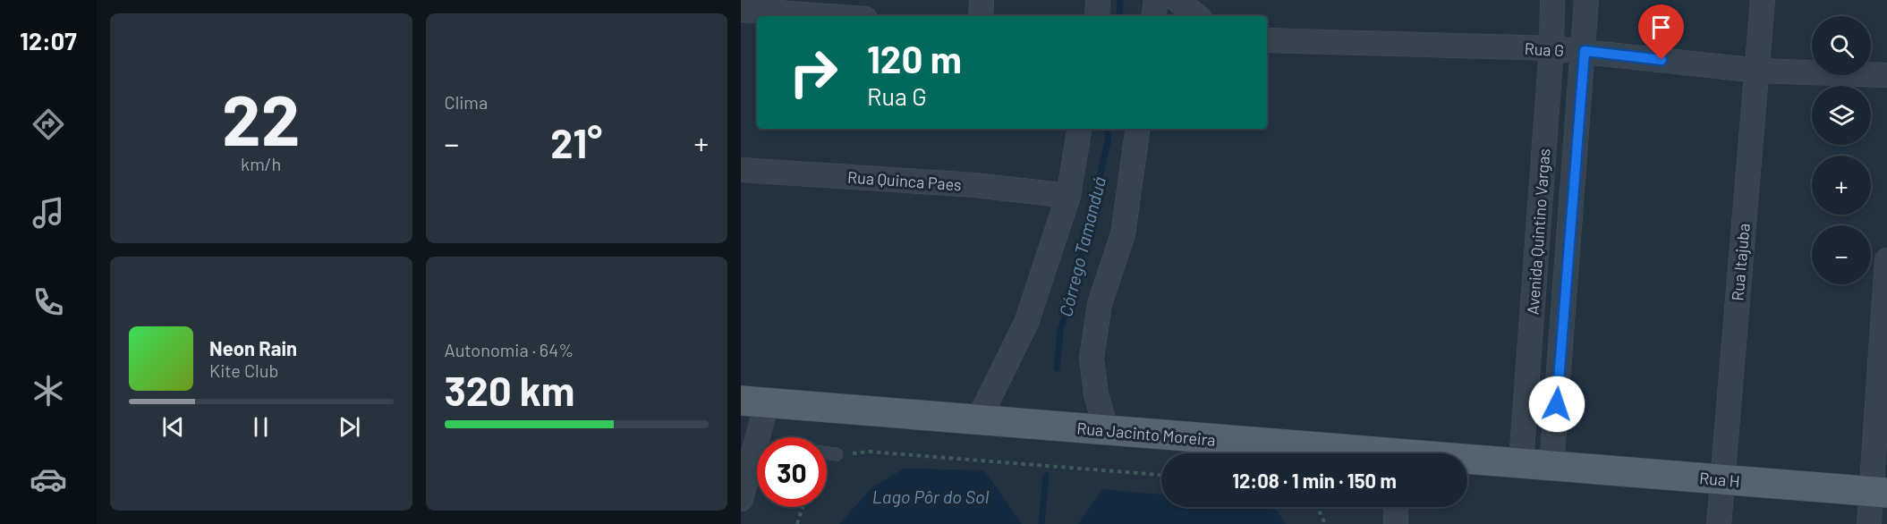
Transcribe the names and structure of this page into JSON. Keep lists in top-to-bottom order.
{
  "streets": {
    "main road": ["Rua Jacinto Moreira", "Rua H"],
    "street": [
      "Rua G",
      "Rua Quinca Paes",
      "Avenida Quintino Vargas",
      "Rua Itajuba"
    ]
  },
  "crossings": [
    ["Rua G", "Avenida Quintino Vargas"],
    ["Rua G", "Rua Itajuba"],
    ["Avenida Quintino Vargas", "Rua Jacinto Moreira"],
    ["Avenida Quintino Vargas", "Rua H"],
    ["Rua Itajuba", "Rua H"],
    ["Rua Jacinto Moreira", "Rua H"]
  ],
  "water": ["Córrego Tamanduá", "Lago Pôr do Sol"],
  "page": {
    "tabs": "12:07",
    "tile": [
      ["22", "km/h"],
      "Clima",
      ["Autonomia · 64%", "320 km"]
    ],
    "map_buttons": ["+", "−"],
    "turn": ["120 m", "Rua G"],
    "heat": ["−", "21°", "+"],
    "song": ["Neon Rain", "Kite Club"],
    "limit": "30",
    "trip": "12:08 · 1 min · 150 m"
  }
}
